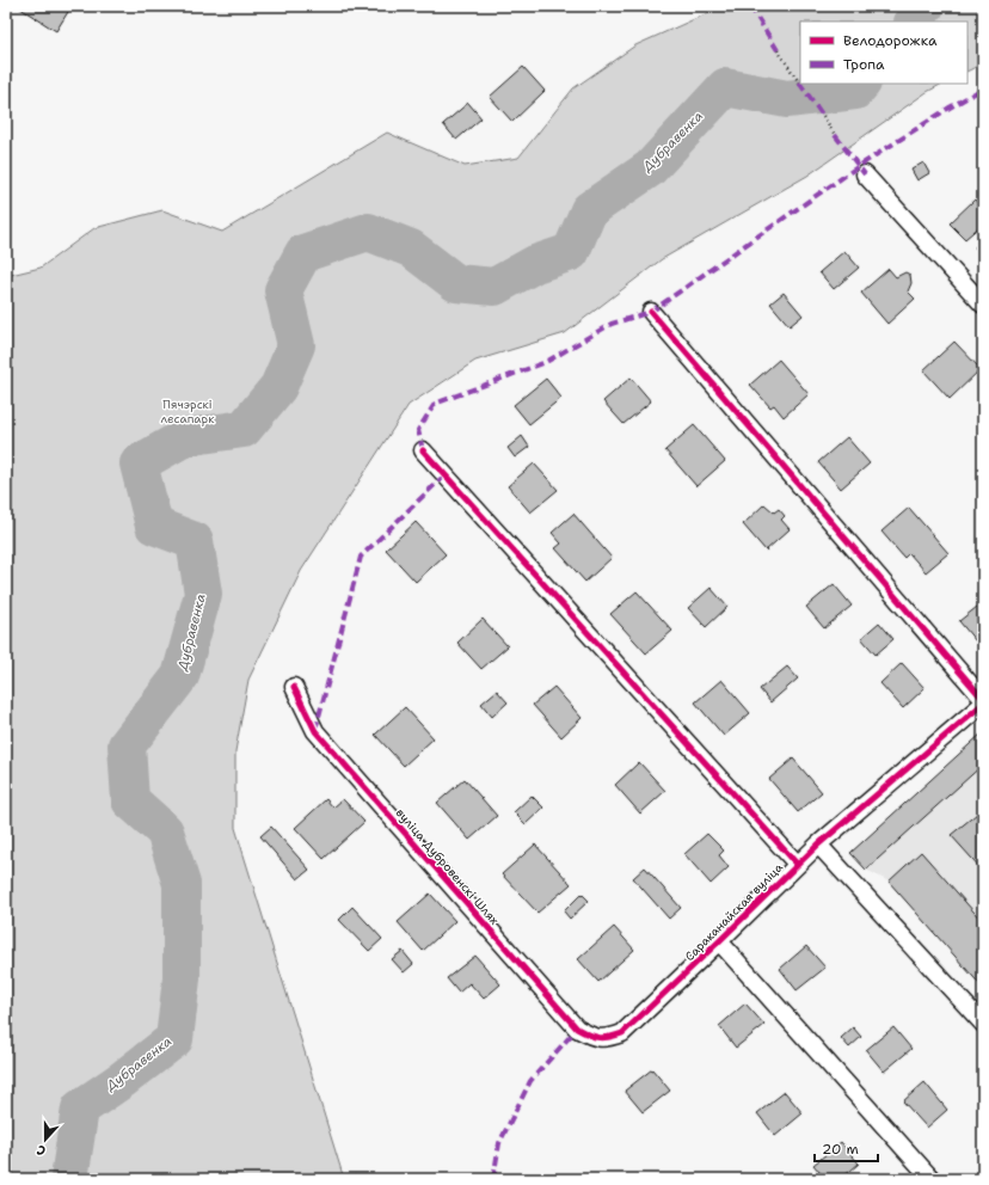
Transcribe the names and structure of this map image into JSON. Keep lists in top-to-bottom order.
{
  "streets": {
    "street": ["вуліца Дубровенскі Шлях", "Сараканайская вуліца"]
  },
  "crossings": [
    ["вуліца Дубровенскі Шлях", "Сараканайская вуліца"]
  ],
  "water": ["Дубравенка"],
  "parks": ["Пячэрскі лесапарк"],
  "legend": ["Велодорожка", "Тропа"],
  "scale_bar": "20 m",
  "north": "bottom"
}
